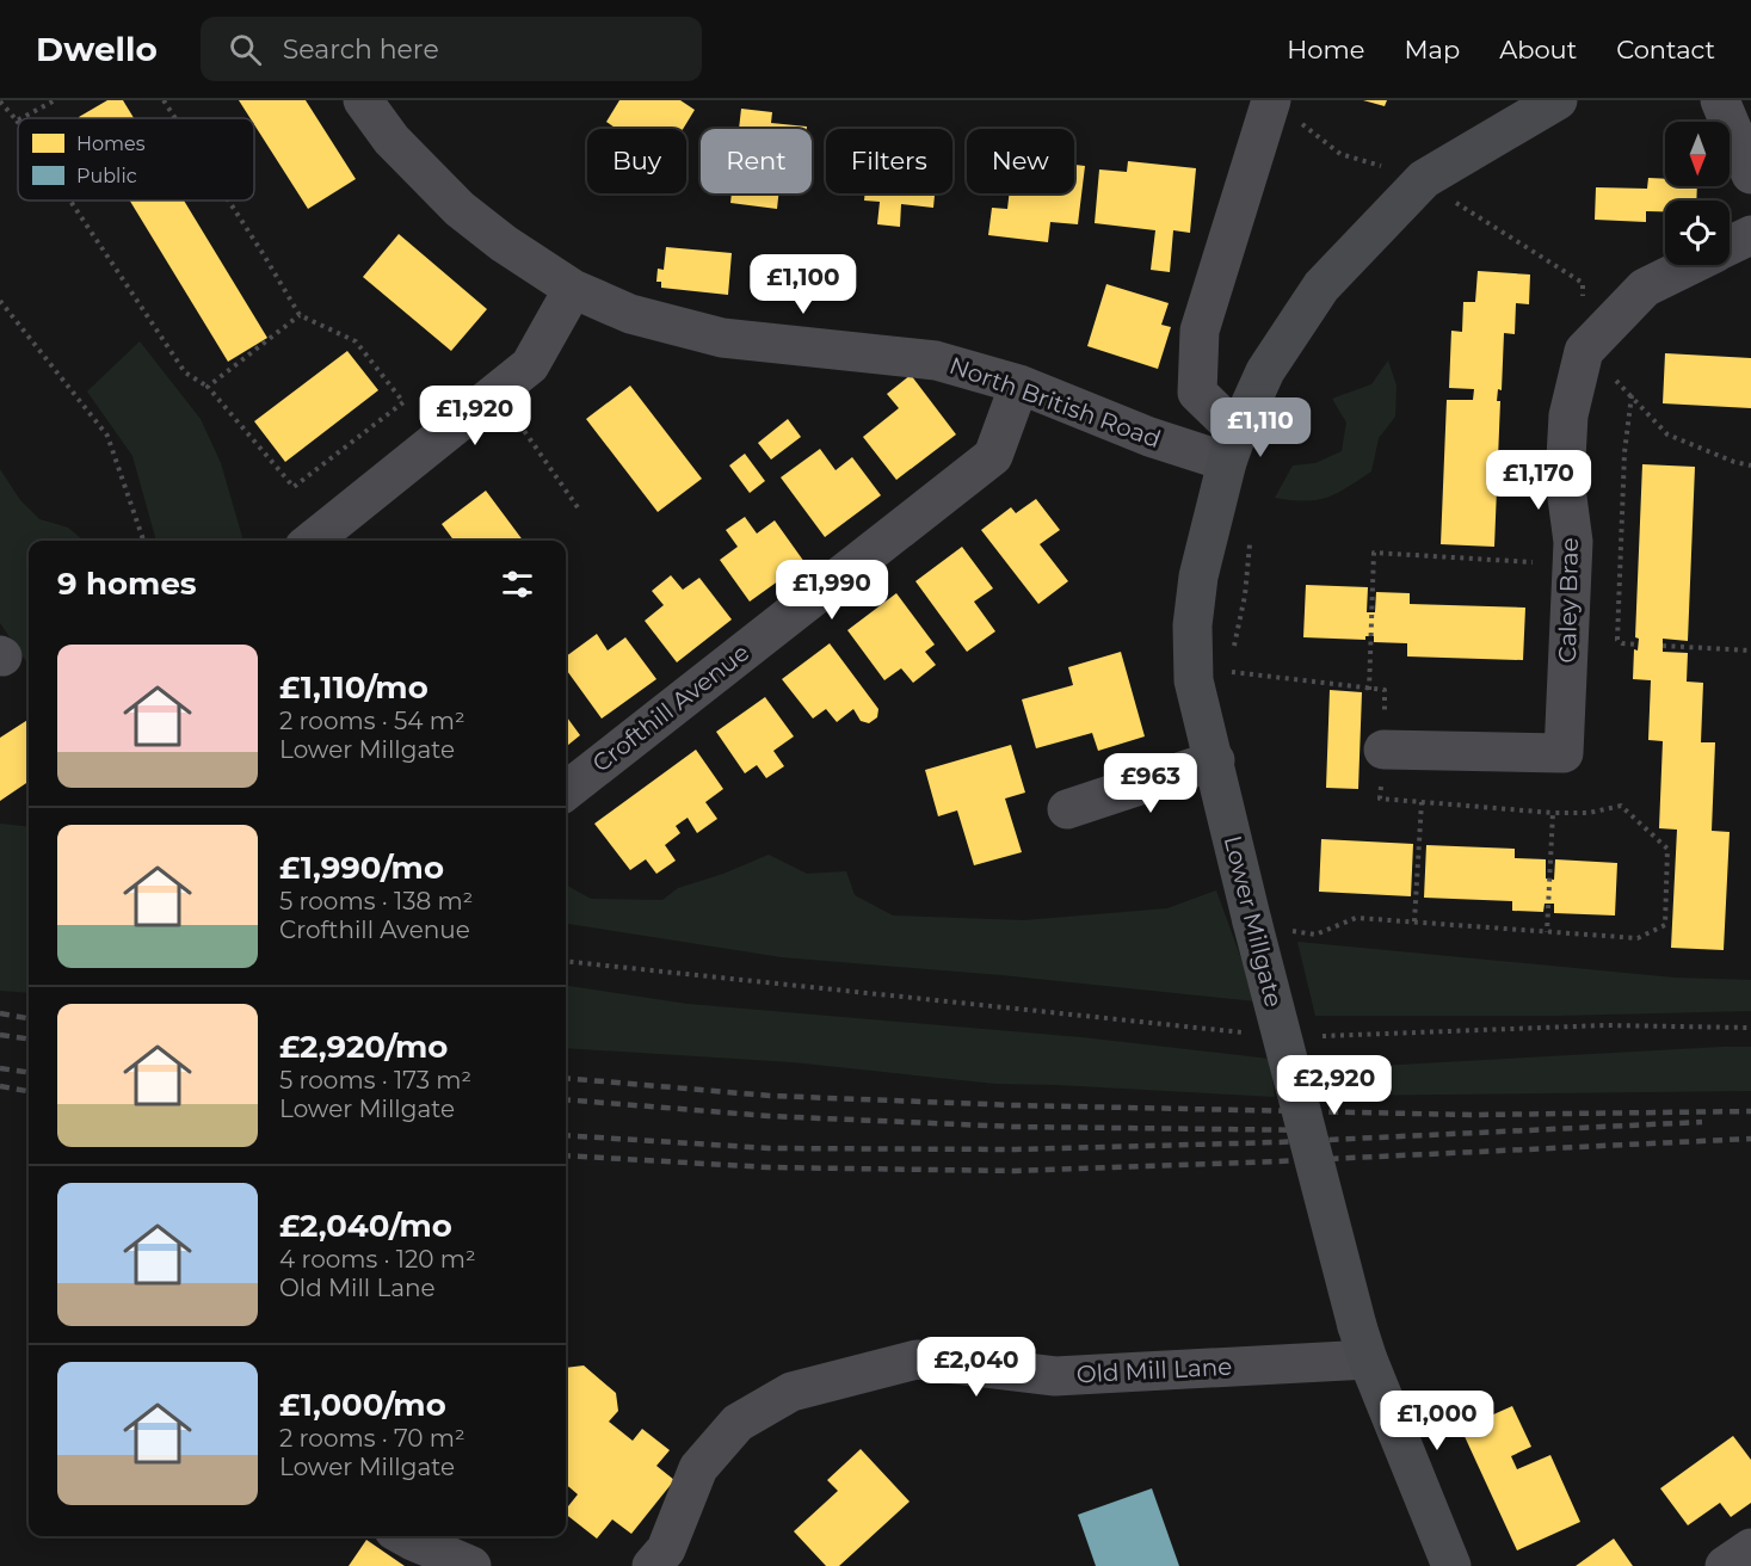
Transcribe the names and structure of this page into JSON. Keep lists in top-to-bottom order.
{
  "streets": {
    "street": [
      "North British Road",
      "Caley Brae",
      "Crofthill Avenue",
      "Lower Millgate",
      "Old Mill Lane"
    ]
  },
  "crossings": [
    ["North British Road", "Crofthill Avenue"],
    ["North British Road", "Lower Millgate"],
    ["Lower Millgate", "Old Mill Lane"]
  ],
  "legend": ["Homes", "Public"],
  "north": "bottom",
  "page": {
    "header": "Dwello",
    "search": "Search here",
    "nav": [
      "Home",
      "Map",
      "About",
      "Contact"
    ],
    "chip": [
      "Buy",
      "Rent",
      "Filters",
      "New"
    ],
    "price": [
      "£1,100",
      "£1,920",
      "£1,110",
      "£1,170",
      "£1,990",
      "£963",
      "£2,920",
      "£2,040",
      "£1,000"
    ],
    "heading": "9 homes",
    "list": [
      {
        "name": "£1,110/mo",
        "note": "2 rooms · 54 m² · Lower Millgate"
      },
      {
        "name": "£1,990/mo",
        "note": "5 rooms · 138 m² · Crofthill Avenue"
      },
      {
        "name": "£2,920/mo",
        "note": "5 rooms · 173 m² · Lower Millgate"
      },
      {
        "name": "£2,040/mo",
        "note": "4 rooms · 120 m² · Old Mill Lane"
      },
      {
        "name": "£1,000/mo",
        "note": "2 rooms · 70 m² · Lower Millgate"
      }
    ]
  }
}
